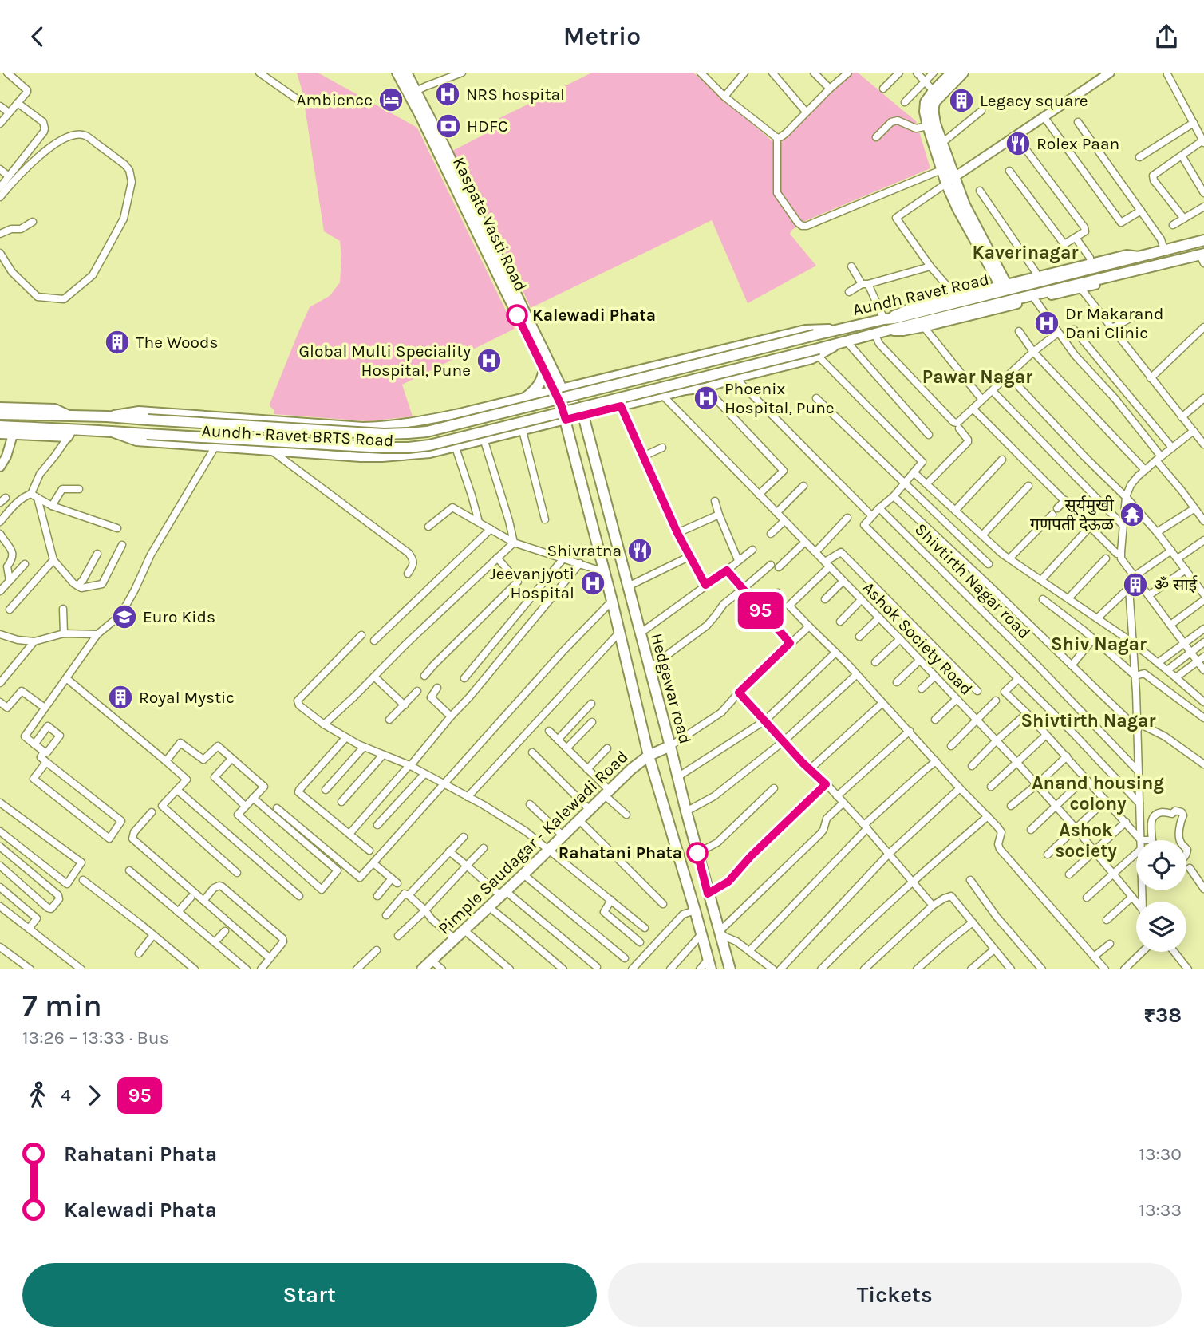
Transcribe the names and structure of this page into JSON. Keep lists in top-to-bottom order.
{
  "streets": {
    "main road": [
      "Kaspate Vasti Road",
      "Aundh Ravet Road",
      "Hedgewar road",
      "Pimple Saudagar - Kalewadi Road"
    ],
    "street": ["Aundh - Ravet BRTS Road", "Shivtirth Nagar road", "Ashok Society Road"]
  },
  "crossings": [
    ["Kaspate Vasti Road", "Aundh - Ravet BRTS Road"],
    ["Aundh Ravet Road", "Aundh - Ravet BRTS Road"],
    ["Aundh - Ravet BRTS Road", "Ashok Society Road"],
    ["Aundh - Ravet BRTS Road", "Hedgewar road"],
    ["Hedgewar road", "Pimple Saudagar - Kalewadi Road"]
  ],
  "districts": [
    "Kaverinagar",
    "Pawar Nagar",
    "Shiv Nagar",
    "Shivtirth Nagar",
    "Anand housing colony",
    "Ashok society"
  ],
  "places": {
    "hospital": [
      "NRS hospital",
      "Dr Makarand Dani Clinic",
      "Global Multi Speciality Hospital, Pune",
      "Phoenix Hospital, Pune",
      "Jeevanjyoti Hospital"
    ],
    "hotel": ["Ambience"],
    "building": [
      "Legacy square",
      "The Woods",
      "ॐ साई",
      "Royal Mystic"
    ],
    "bank": ["HDFC"],
    "restaurant": ["Rolex Paan", "Shivratna"],
    "other": ["Kalewadi Phata", "Rahatani Phata"],
    "temple": ["सूर्यमुखी गणपती देऊळ"],
    "school or university": ["Euro Kids"]
  },
  "lines": ["bus line 95"],
  "page": {
    "header": "Metrio",
    "on_map": "95",
    "heading": ["7 min", "13:26 – 13:33 · Bus", "₹38"],
    "legs": ["4", "95"],
    "list": [
      {
        "name": "Rahatani Phata",
        "value": "13:30"
      },
      {
        "name": "Kalewadi Phata",
        "value": "13:33"
      }
    ],
    "buttons": ["Start", "Tickets"]
  }
}
